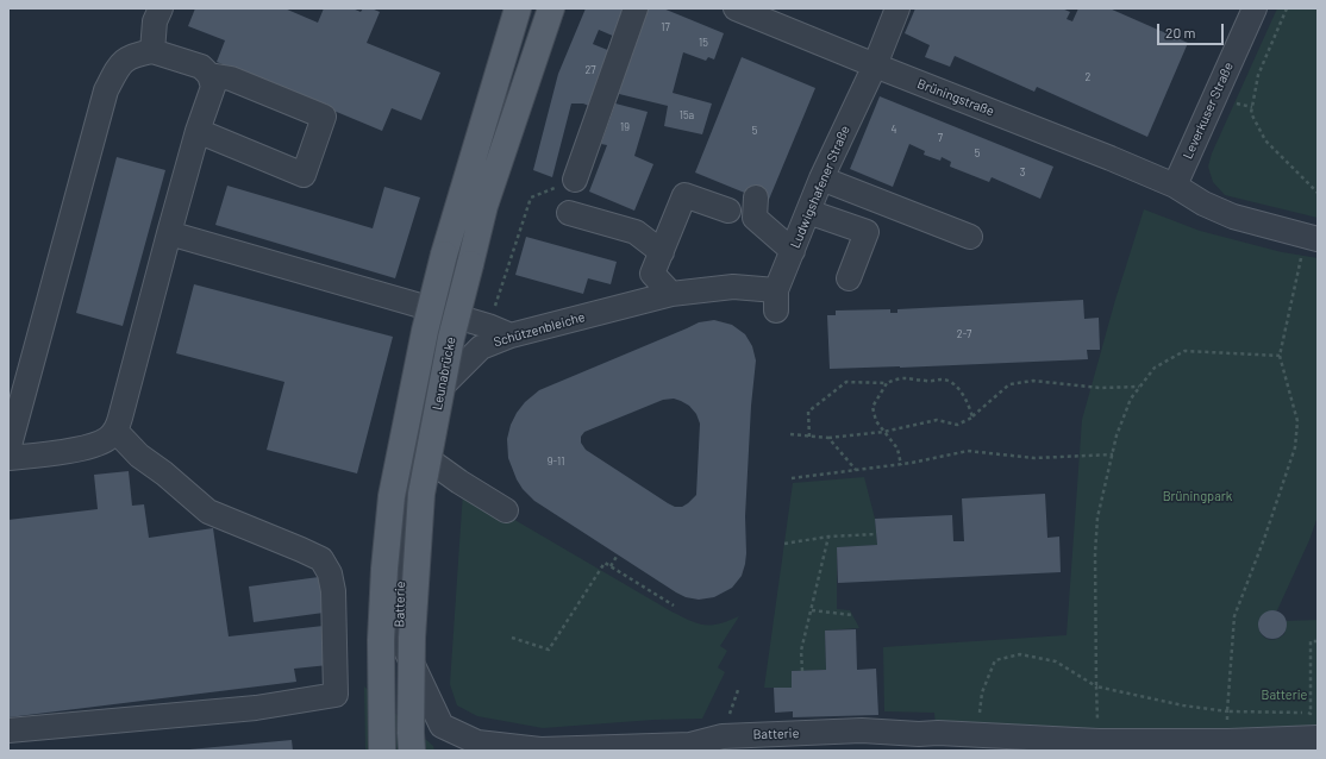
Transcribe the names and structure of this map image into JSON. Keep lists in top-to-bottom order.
{
  "streets": {
    "main road": ["Leunabrücke"],
    "street": [
      "Brüningstraße",
      "Leverkuser Straße",
      "Ludwigshafener Straße",
      "Schützenbleiche",
      "Batterie"
    ]
  },
  "crossings": [
    ["Brüningstraße", "Leverkuser Straße"],
    ["Brüningstraße", "Ludwigshafener Straße"],
    ["Ludwigshafener Straße", "Schützenbleiche"],
    ["Schützenbleiche", "Batterie"]
  ],
  "parks": ["Brüningpark", "Batterie"],
  "house_numbers": [
    "17",
    "15",
    "27",
    "2",
    "15a",
    "19",
    "4",
    "5",
    "7",
    "5",
    "3",
    "2-7",
    "9-11"
  ],
  "scale_bar": "20 m"
}
